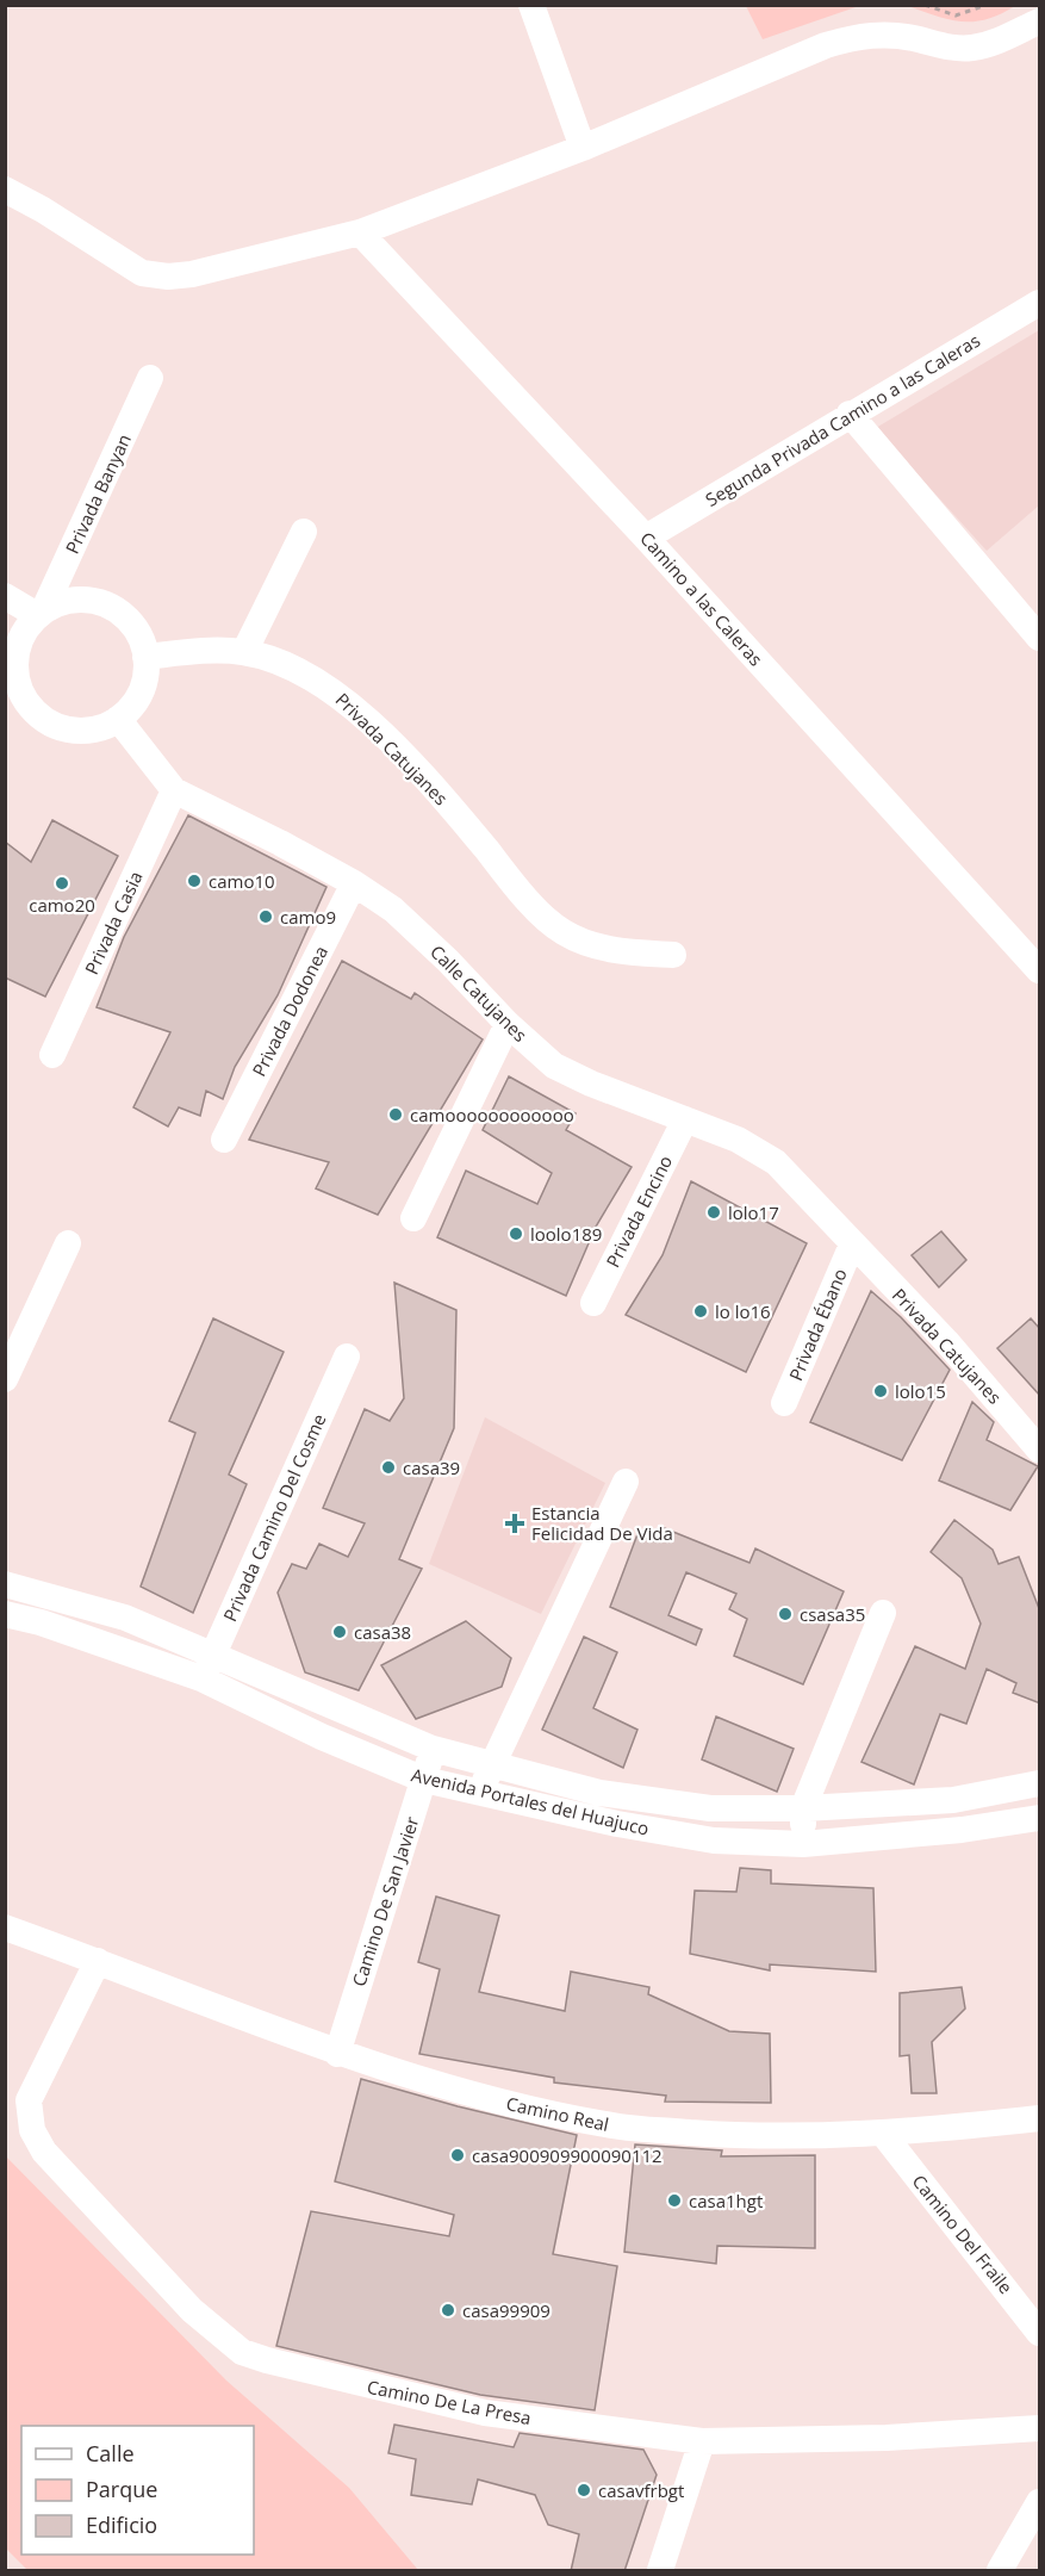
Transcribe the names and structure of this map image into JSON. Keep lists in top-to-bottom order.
{
  "streets": {
    "street": [
      "Segunda Privada Camino a las Caleras",
      "Privada Banyan",
      "Camino a las Caleras",
      "Privada Catujanes",
      "Privada Casia",
      "Calle Catujanes",
      "Privada Dodonea",
      "Privada Encino",
      "Privada Ébano",
      "Privada Camino Del Cosme",
      "Avenida Portales del Huajuco",
      "Camino De San Javier",
      "Camino Real",
      "Camino Del Fraile",
      "Camino De La Presa"
    ]
  },
  "crossings": [
    ["Segunda Privada Camino a las Caleras", "Camino a las Caleras"],
    ["Privada Banyan", "Privada Catujanes"],
    ["Privada Banyan", "Calle Catujanes"],
    ["Privada Catujanes", "Calle Catujanes"],
    ["Privada Catujanes", "Privada Ébano"],
    ["Privada Casia", "Calle Catujanes"],
    ["Calle Catujanes", "Privada Dodonea"],
    ["Calle Catujanes", "Privada Encino"],
    ["Calle Catujanes", "Privada Ébano"],
    ["Privada Camino Del Cosme", "Avenida Portales del Huajuco"],
    ["Avenida Portales del Huajuco", "Camino De San Javier"],
    ["Camino De San Javier", "Camino Real"],
    ["Camino Real", "Camino Del Fraile"],
    ["Camino Real", "Camino De La Presa"]
  ],
  "places": {
    "other": [
      "camo10",
      "camo20",
      "camo9",
      "camoooooooooooo",
      "lolo17",
      "loolo189",
      "lo lo16",
      "lolo15",
      "casa39",
      "csasa35",
      "casa38",
      "casa900909900090112",
      "casa1hgt",
      "casa99909",
      "casavfrbgt"
    ],
    "health": ["Estancia Felicidad De Vida"]
  },
  "legend": ["Calle", "Parque", "Edificio"]
}
